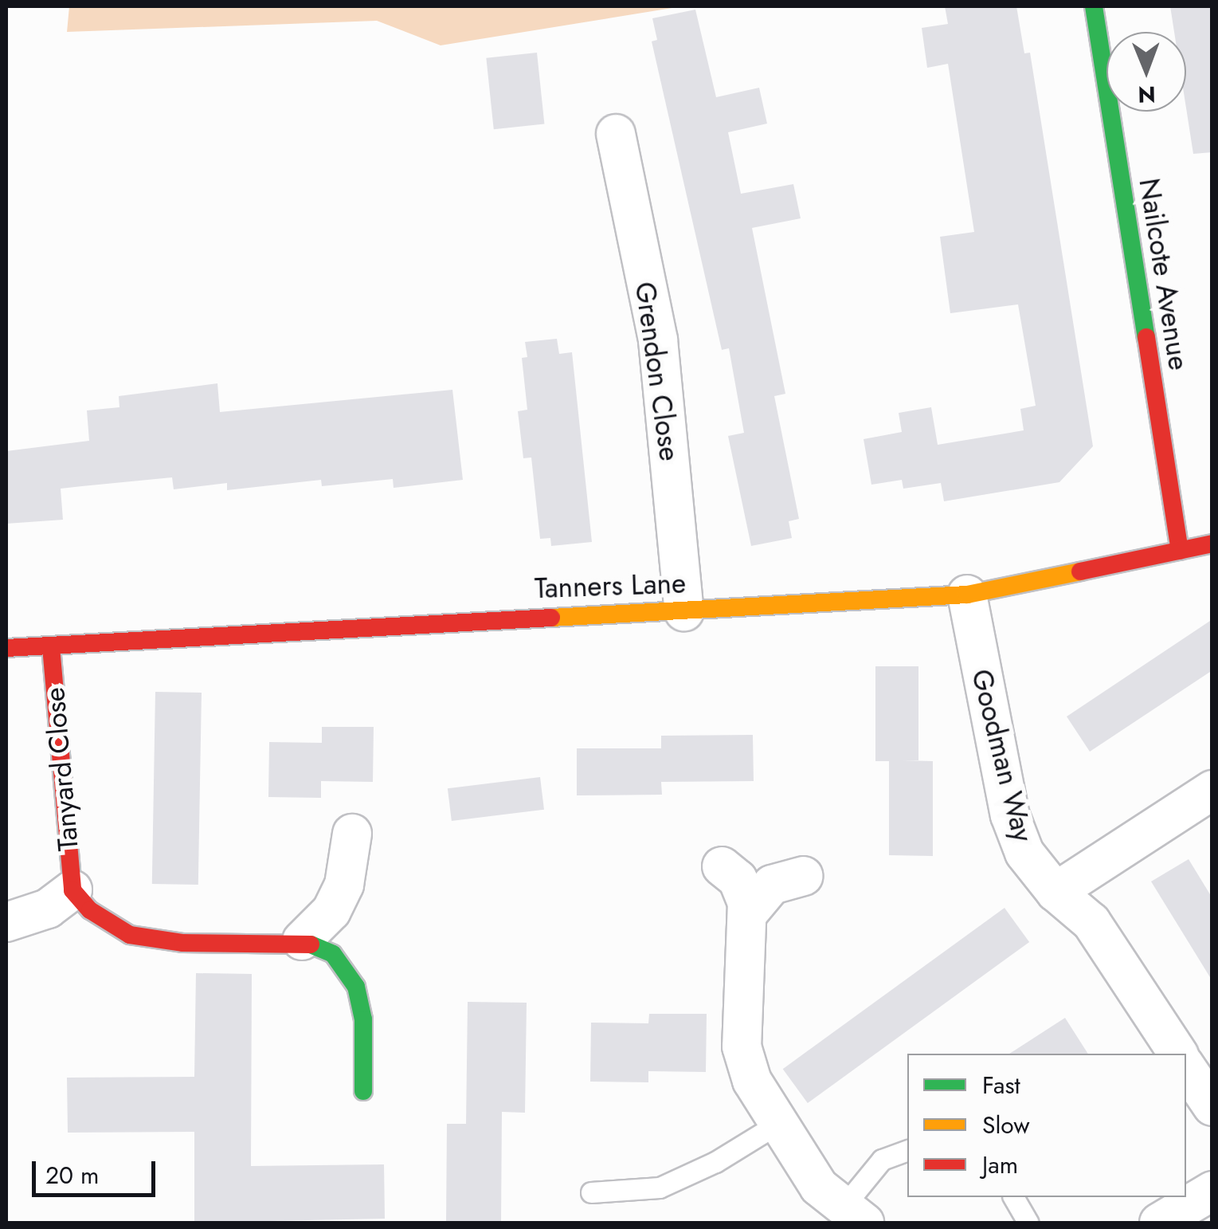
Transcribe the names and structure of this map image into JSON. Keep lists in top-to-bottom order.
{
  "streets": {
    "street": [
      "Nailcote Avenue",
      "Grendon Close",
      "Tanners Lane",
      "Goodman Way",
      "Tanyard Close"
    ]
  },
  "crossings": [
    ["Nailcote Avenue", "Tanners Lane"],
    ["Grendon Close", "Tanners Lane"],
    ["Tanners Lane", "Goodman Way"],
    ["Tanners Lane", "Tanyard Close"]
  ],
  "legend": ["Fast", "Slow", "Jam"],
  "scale_bar": "20 m",
  "north": "bottom"
}
